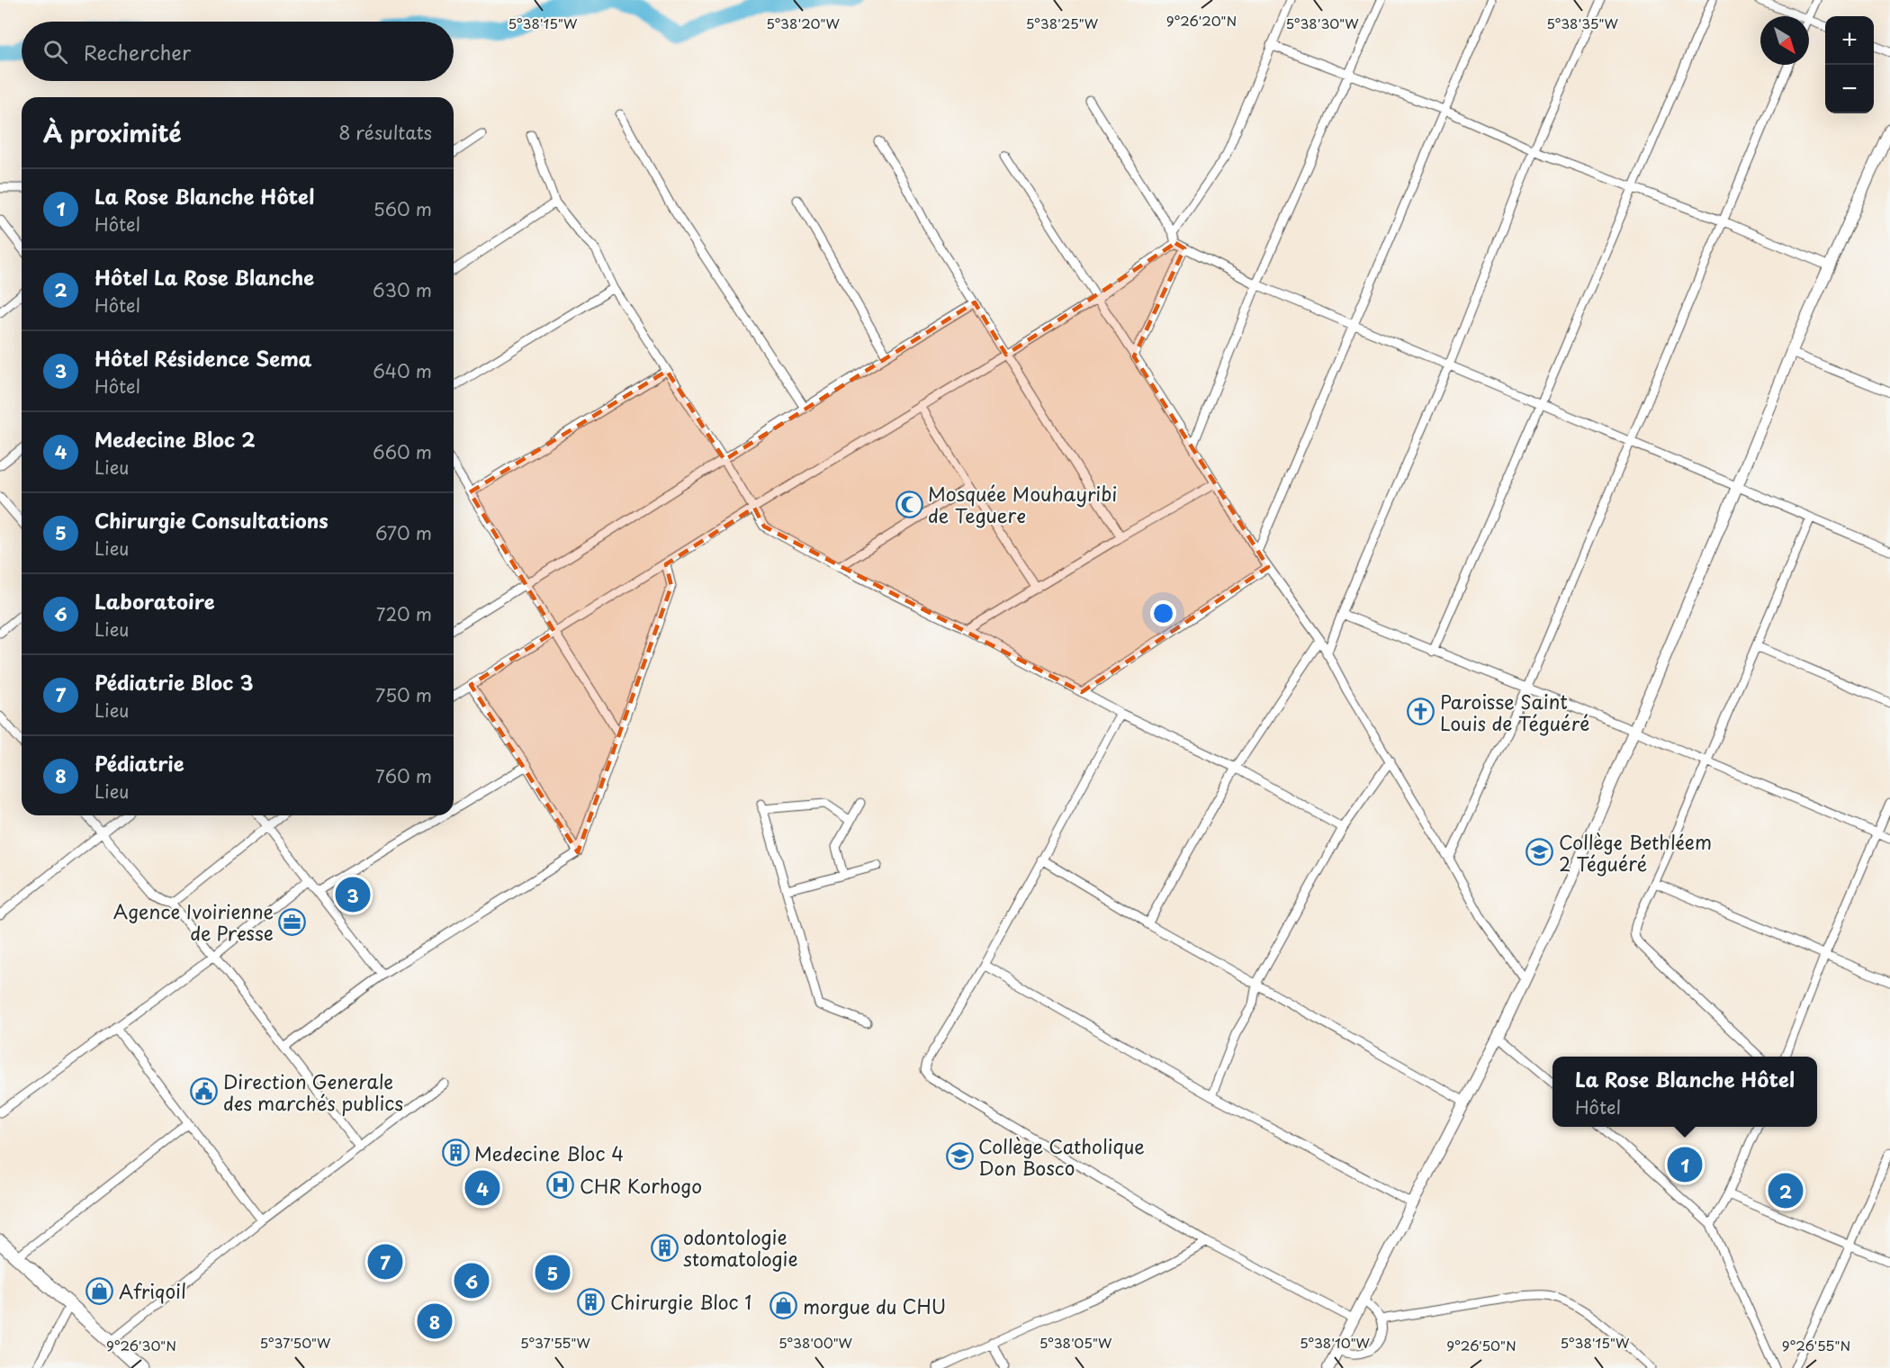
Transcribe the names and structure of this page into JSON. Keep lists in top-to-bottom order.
{
  "places": {
    "mosque": ["Mosquée Mouhayribi de Teguere"],
    "church": ["Paroisse Saint Louis de Téguéré"],
    "school or university": ["Collège Bethléem 2 Téguéré", "Collège Catholique Don Bosco"],
    "office": ["Agence Ivoirienne de Presse"],
    "public building": ["Direction Generale des marchés publics"],
    "building": ["Medecine Bloc 4", "odontologie stomatologie", "Chirurgie Bloc 1"],
    "hospital": ["CHR Korhogo"],
    "shop": ["Afriqoil", "morgue du CHU"]
  },
  "north": "bottom right",
  "page": {
    "map_buttons": ["+", "−"],
    "search": "Rechercher",
    "heading": ["À proximité", "8 résultats"],
    "list": [
      {
        "mark": "1",
        "name": "La Rose Blanche Hôtel",
        "note": "Hôtel",
        "value": "560 m"
      },
      {
        "mark": "2",
        "name": "Hôtel La Rose Blanche",
        "note": "Hôtel",
        "value": "630 m"
      },
      {
        "mark": "3",
        "name": "Hôtel Résidence Sema",
        "note": "Hôtel",
        "value": "640 m"
      },
      {
        "mark": "4",
        "name": "Medecine Bloc 2",
        "note": "Lieu",
        "value": "660 m"
      },
      {
        "mark": "5",
        "name": "Chirurgie Consultations",
        "note": "Lieu",
        "value": "670 m"
      },
      {
        "mark": "6",
        "name": "Laboratoire",
        "note": "Lieu",
        "value": "720 m"
      },
      {
        "mark": "7",
        "name": "Pédiatrie Bloc 3",
        "note": "Lieu",
        "value": "750 m"
      },
      {
        "mark": "8",
        "name": "Pédiatrie",
        "note": "Lieu",
        "value": "760 m"
      }
    ],
    "pins": [
      "3",
      "1",
      "4",
      "2",
      "7",
      "5",
      "6",
      "8"
    ],
    "popup": ["La Rose Blanche Hôtel", "Hôtel"]
  },
  "coordinates": [
    "9°26'20\"N",
    "5°38'15\"W",
    "5°38'20\"W",
    "5°38'25\"W",
    "5°38'30\"W",
    "5°38'35\"W",
    "5°37'50\"W",
    "5°37'55\"W",
    "5°38'00\"W",
    "5°38'05\"W",
    "5°38'10\"W",
    "9°26'30\"N",
    "9°26'50\"N",
    "9°26'55\"N"
  ]
}
